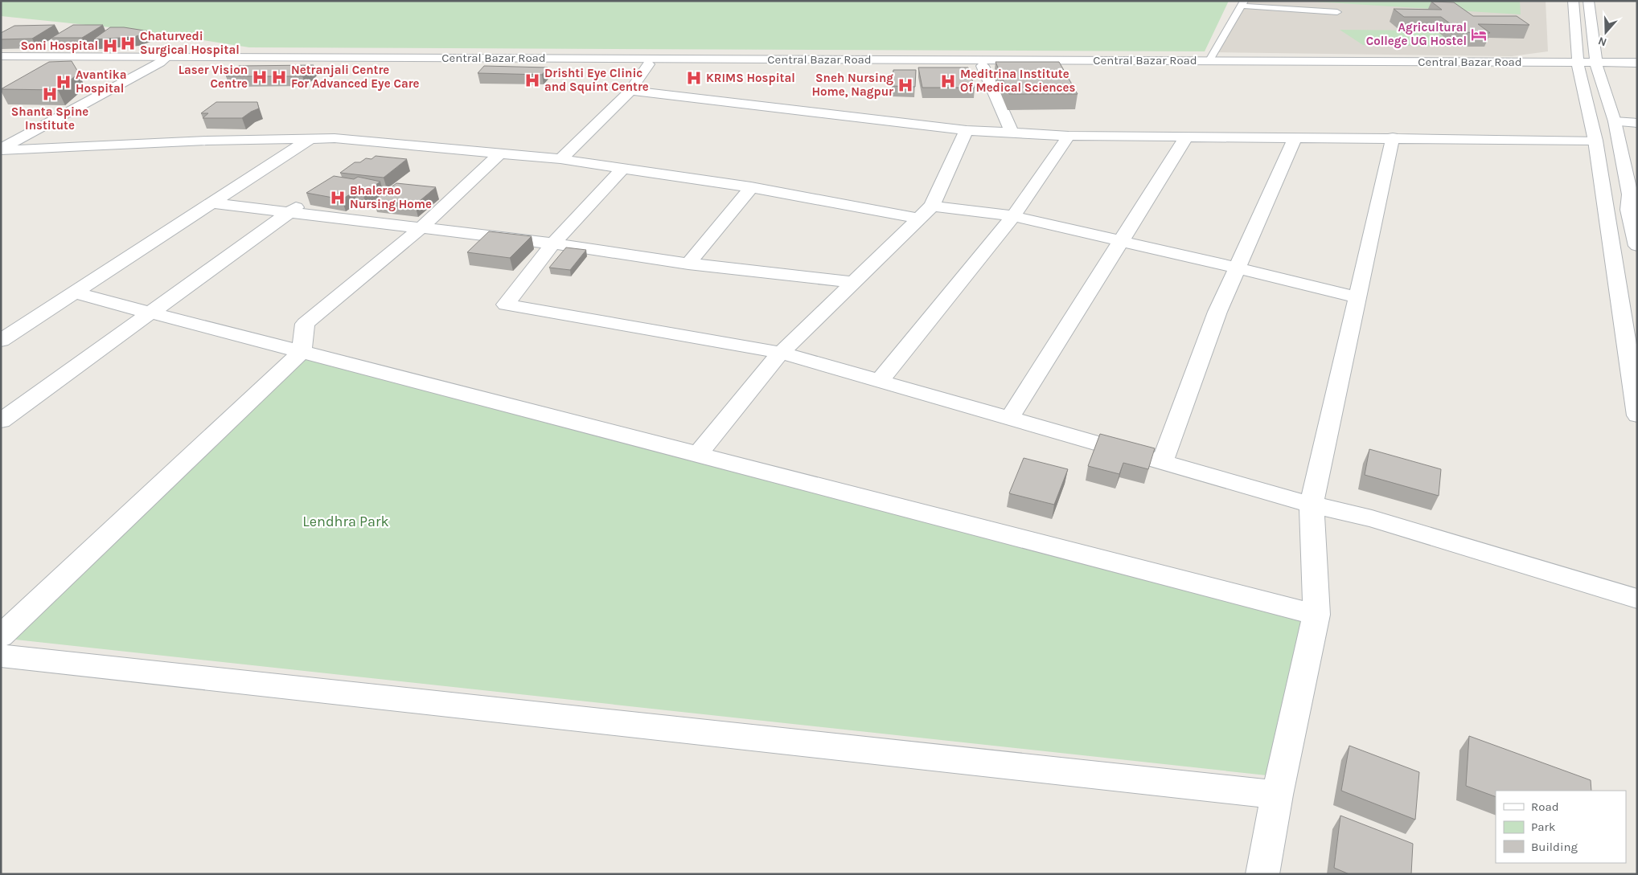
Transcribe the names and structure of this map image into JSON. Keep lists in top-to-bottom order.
{
  "streets": {
    "street": ["Central Bazar Road"]
  },
  "parks": ["Lendhra Park"],
  "places": {
    "hotel": ["Agricultural College UG Hostel"],
    "hospital": [
      "Chaturvedi Surgical Hospital",
      "Soni Hospital",
      "Laser Vision Centre",
      "Netranjali Centre For Advanced Eye Care",
      "KRIMS Hospital",
      "Drishti Eye Clinic and Squint Centre",
      "Meditrina Institute Of Medical Sciences",
      "Avantika Hospital",
      "Sneh Nursing Home, Nagpur",
      "Shanta Spine Institute",
      "Bhalerao Nursing Home"
    ]
  },
  "legend": ["Road", "Park", "Building"],
  "north": "bottom"
}
